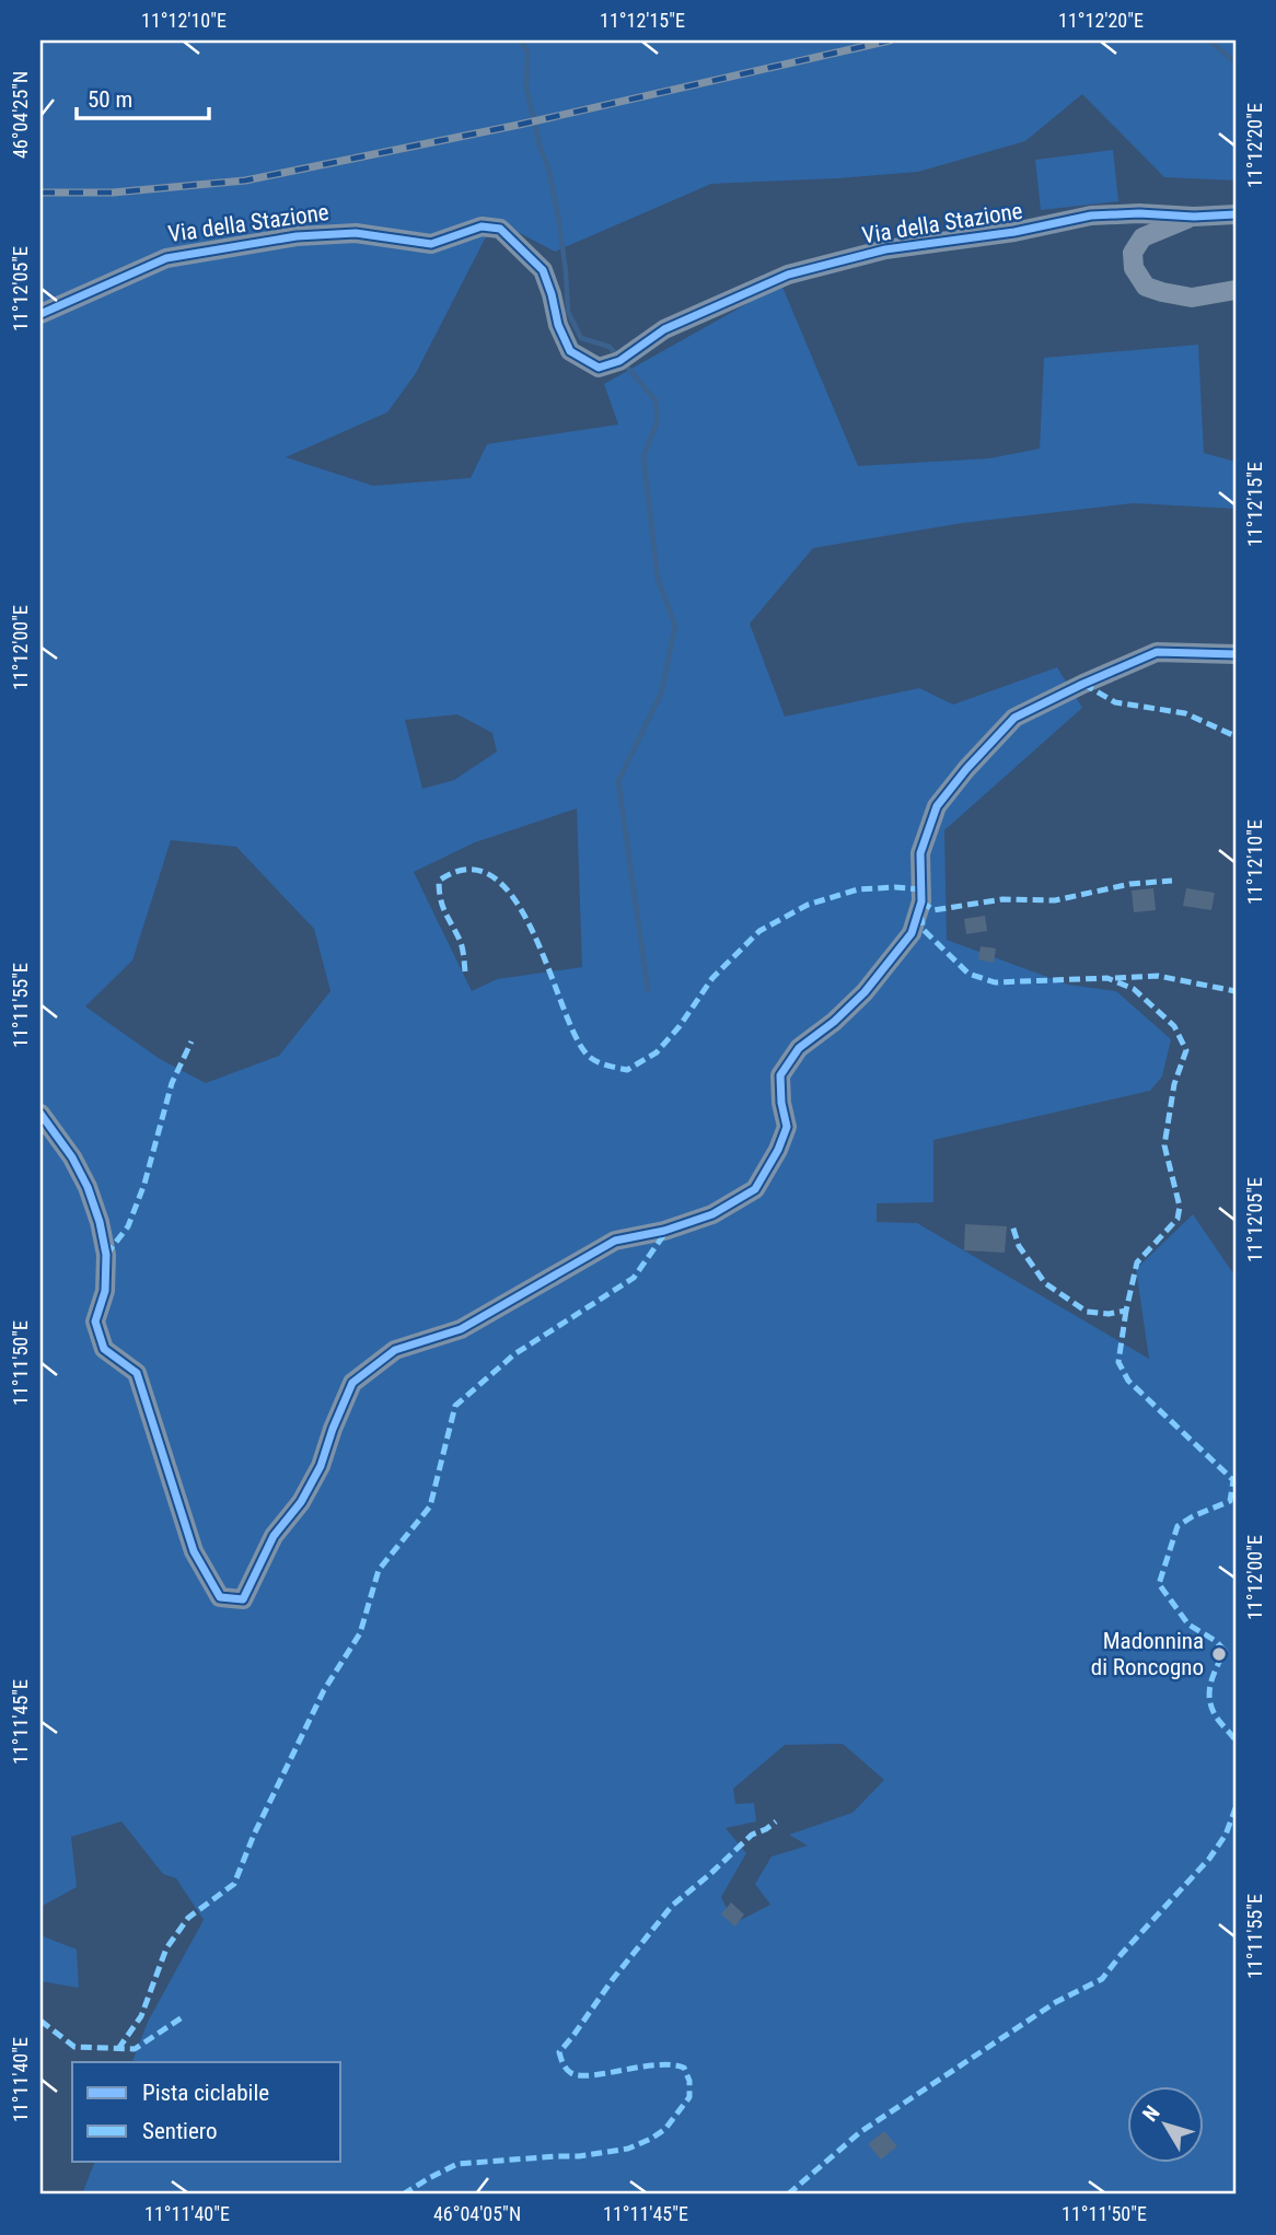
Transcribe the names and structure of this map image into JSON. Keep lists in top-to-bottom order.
{
  "streets": {
    "street": ["Via della Stazione"]
  },
  "places": ["Madonnina di Roncogno"],
  "legend": ["Pista ciclabile", "Sentiero"],
  "scale_bar": "50 m",
  "north": "top left",
  "coordinates": [
    "11°12'10\"E",
    "11°12'15\"E",
    "11°12'20\"E",
    "46°04'25\"N",
    "11°12'05\"E",
    "11°12'00\"E",
    "11°11'55\"E",
    "11°11'50\"E",
    "11°11'45\"E",
    "11°11'40\"E",
    "46°04'05\"N"
  ]
}
